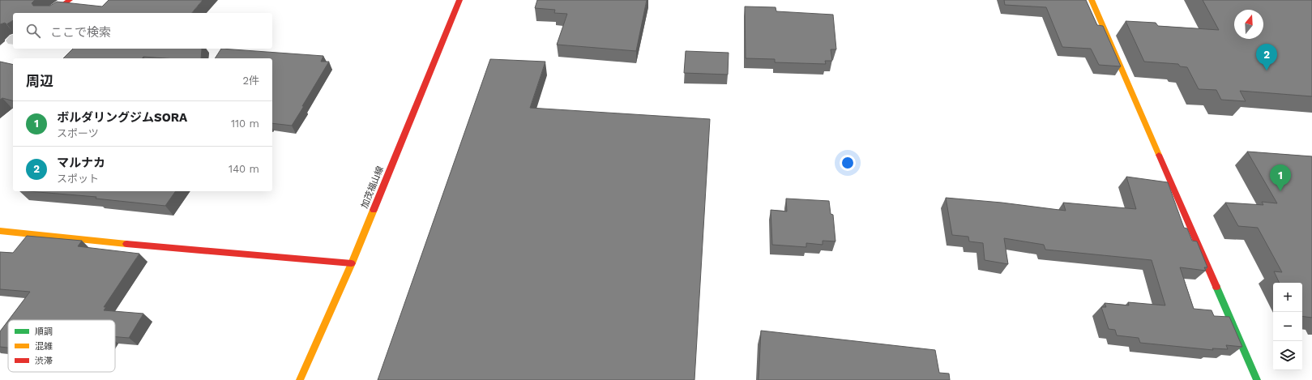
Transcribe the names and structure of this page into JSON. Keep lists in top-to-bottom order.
{
  "streets": {
    "street": ["加茂福山線"]
  },
  "legend": ["順調", "混雑", "渋滞"],
  "north": "top",
  "page": {
    "search": "ここで検索",
    "pins": ["2", "1"],
    "heading": ["周辺", "2件"],
    "list": [
      {
        "mark": "1",
        "name": "ボルダリングジムSORA",
        "note": "スポーツ",
        "value": "110 m"
      },
      {
        "mark": "2",
        "name": "マルナカ",
        "note": "スポット",
        "value": "140 m"
      }
    ],
    "map_buttons": ["+", "−"]
  }
}
